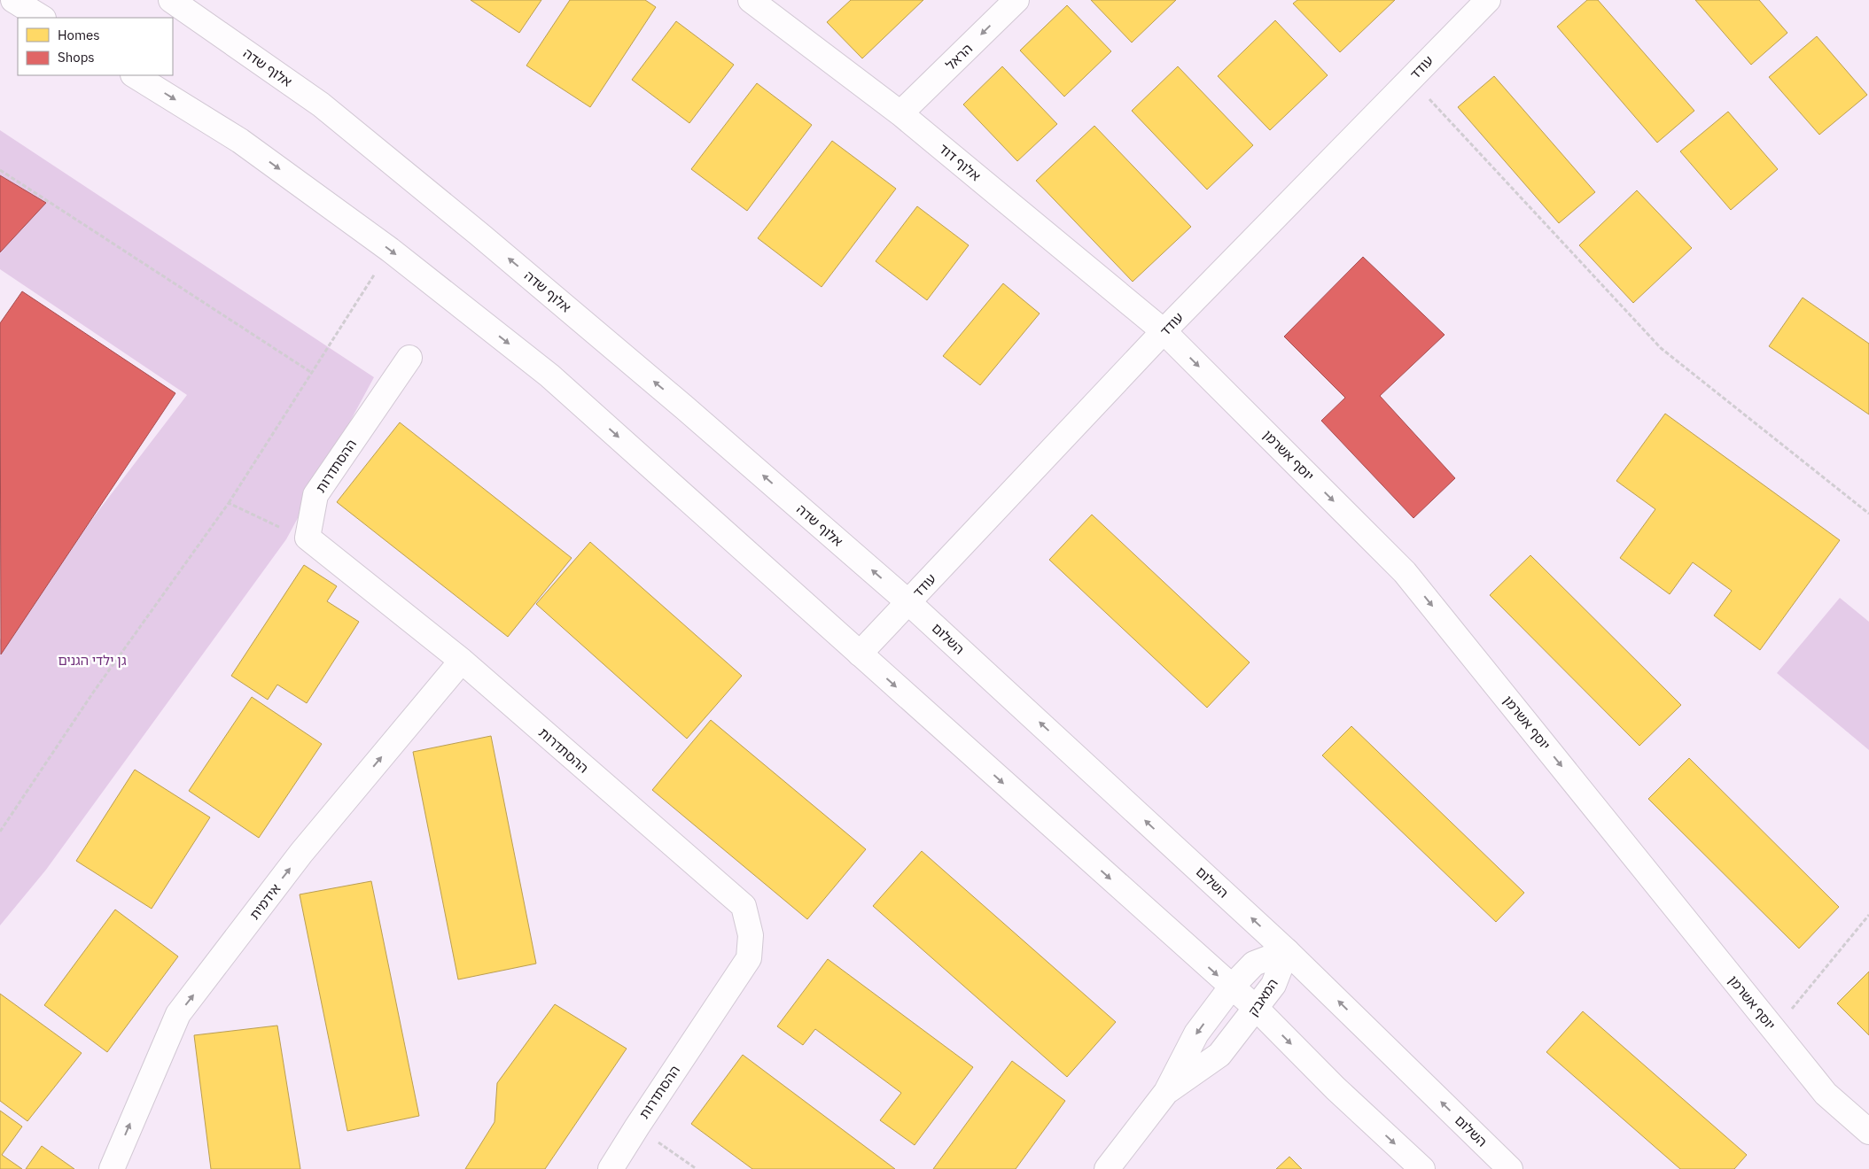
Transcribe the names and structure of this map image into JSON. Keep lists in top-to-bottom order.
{
  "streets": {
    "street": [
      "הראל",
      "אלוף שדה",
      "עודד",
      "אלוף דוד",
      "יוסף אשרמן",
      "ההסתדרות",
      "השלום",
      "אידמית",
      "המאבק"
    ]
  },
  "crossings": [
    ["הראל", "אלוף דוד"],
    ["אלוף שדה", "עודד"],
    ["אלוף שדה", "השלום"],
    ["עודד", "אלוף דוד"],
    ["עודד", "יוסף אשרמן"],
    ["עודד", "השלום"],
    ["אלוף דוד", "יוסף אשרמן"],
    ["ההסתדרות", "אידמית"],
    ["השלום", "המאבק"]
  ],
  "one_way": ["הראל", "יוסף אשרמן", "אידמית"],
  "parks": ["גן ילדי הגנים"],
  "legend": ["Homes", "Shops"]
}
